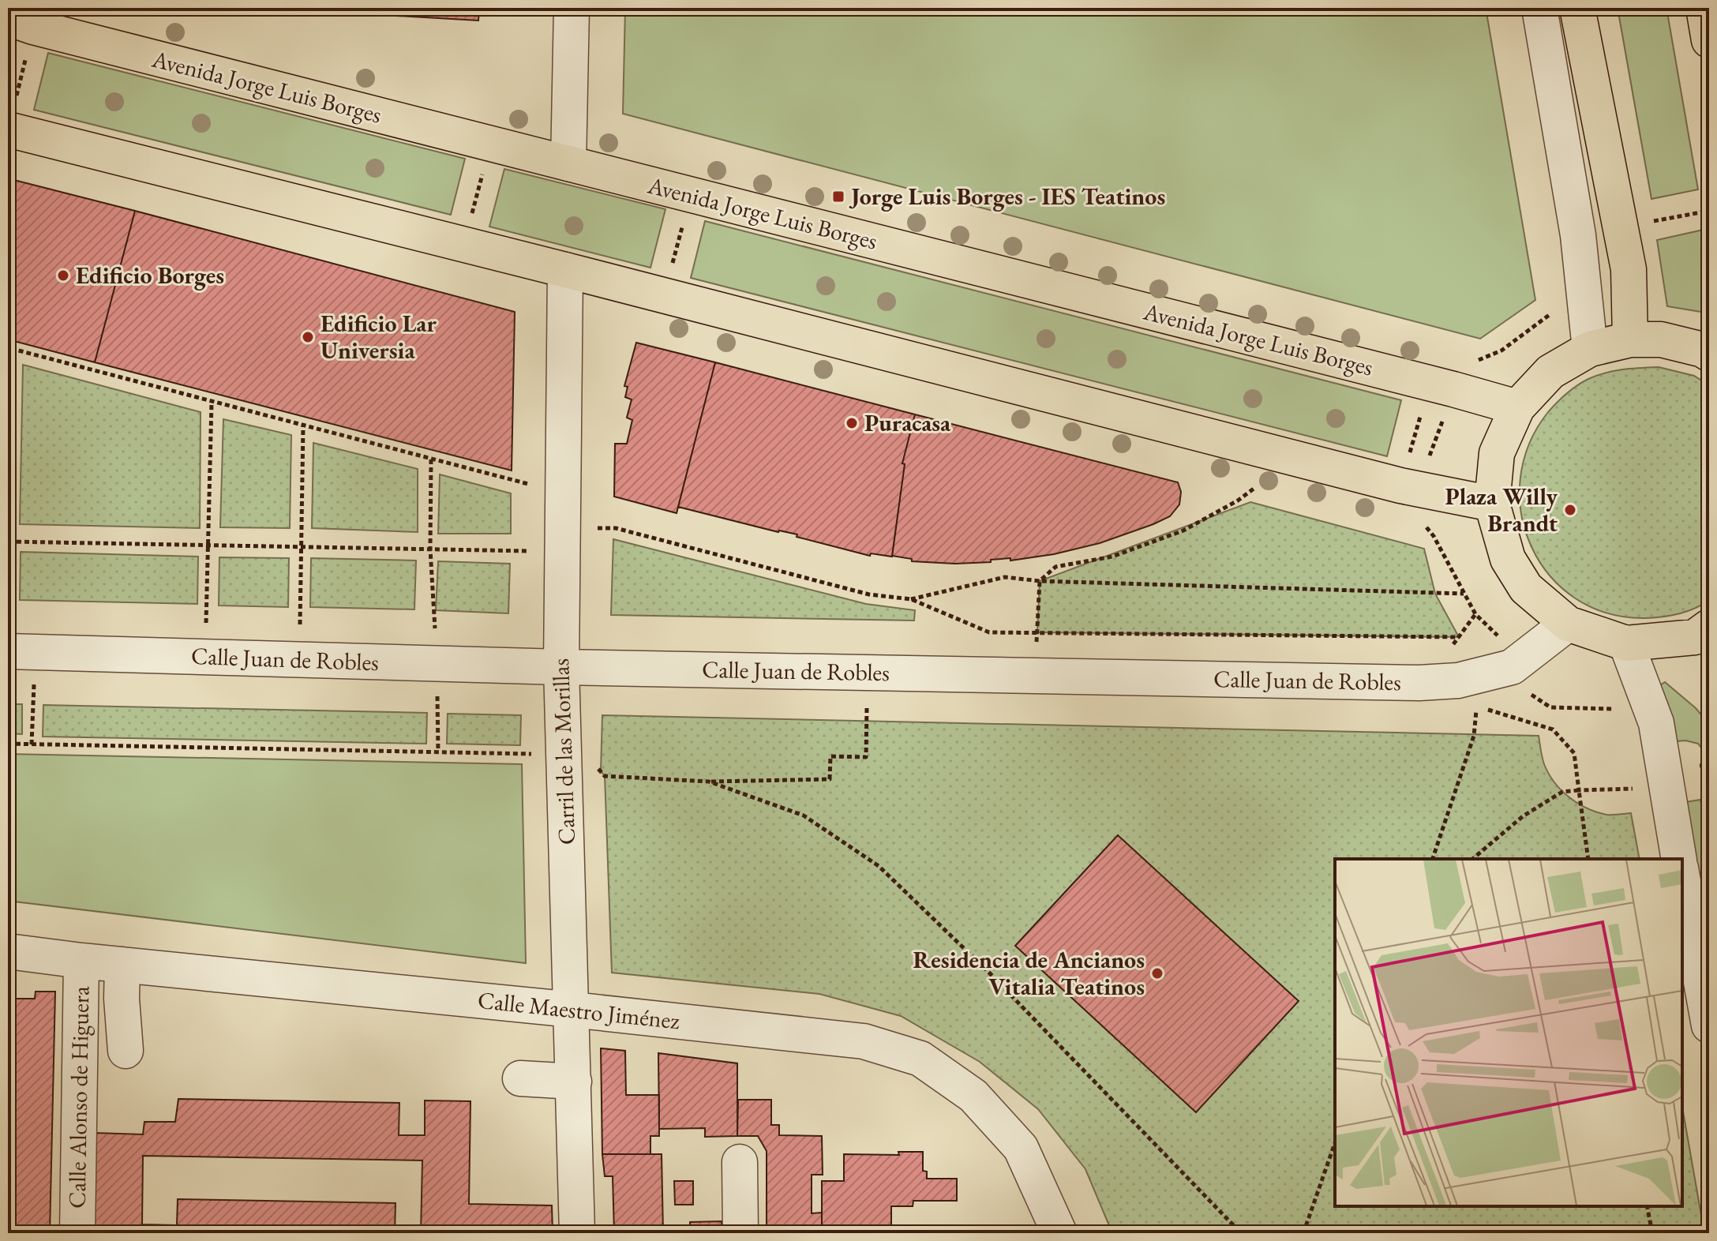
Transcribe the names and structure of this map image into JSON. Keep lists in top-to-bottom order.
{
  "streets": {
    "main road": ["Avenida Jorge Luis Borges"],
    "street": [
      "Calle Juan de Robles",
      "Carril de las Morillas",
      "Calle Maestro Jiménez",
      "Calle Alonso de Higuera"
    ]
  },
  "crossings": [
    ["Calle Juan de Robles", "Carril de las Morillas"],
    ["Carril de las Morillas", "Calle Maestro Jiménez"],
    ["Calle Maestro Jiménez", "Calle Alonso de Higuera"]
  ],
  "places": {
    "transit": ["Jorge Luis Borges - IES Teatinos"],
    "other": [
      "Edificio Borges",
      "Edificio Lar Universia",
      "Puracasa",
      "Plaza Willy Brandt",
      "Residencia de Ancianos Vitalia Teatinos"
    ]
  }
}
